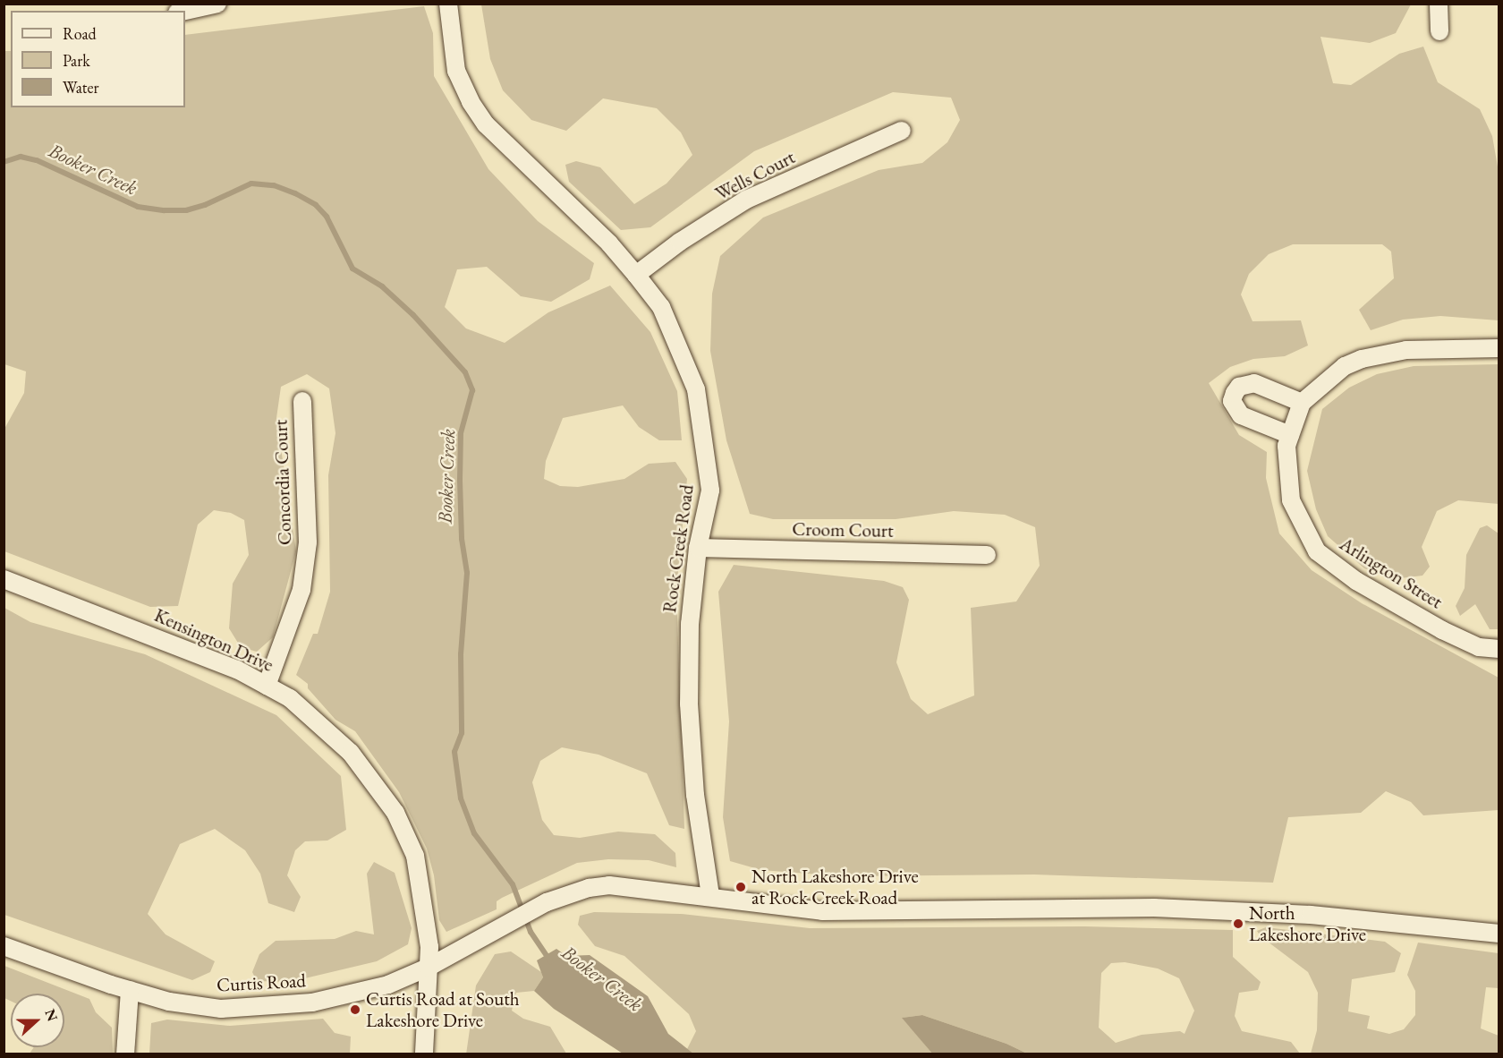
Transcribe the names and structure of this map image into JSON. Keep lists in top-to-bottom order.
{
  "streets": {
    "street": [
      "Wells Court",
      "Concordia Court",
      "Croom Court",
      "Rock Creek Road",
      "Arlington Street",
      "Kensington Drive",
      "Curtis Road"
    ]
  },
  "crossings": [
    ["Wells Court", "Rock Creek Road"],
    ["Concordia Court", "Kensington Drive"],
    ["Croom Court", "Rock Creek Road"],
    ["Kensington Drive", "Curtis Road"]
  ],
  "water": ["Booker Creek"],
  "places": ["North Lakeshore Drive at Rock Creek Road", "North Lakeshore Drive", "Curtis Road at South Lakeshore Drive"],
  "legend": ["Road", "Park", "Water"],
  "north": "right"
}
